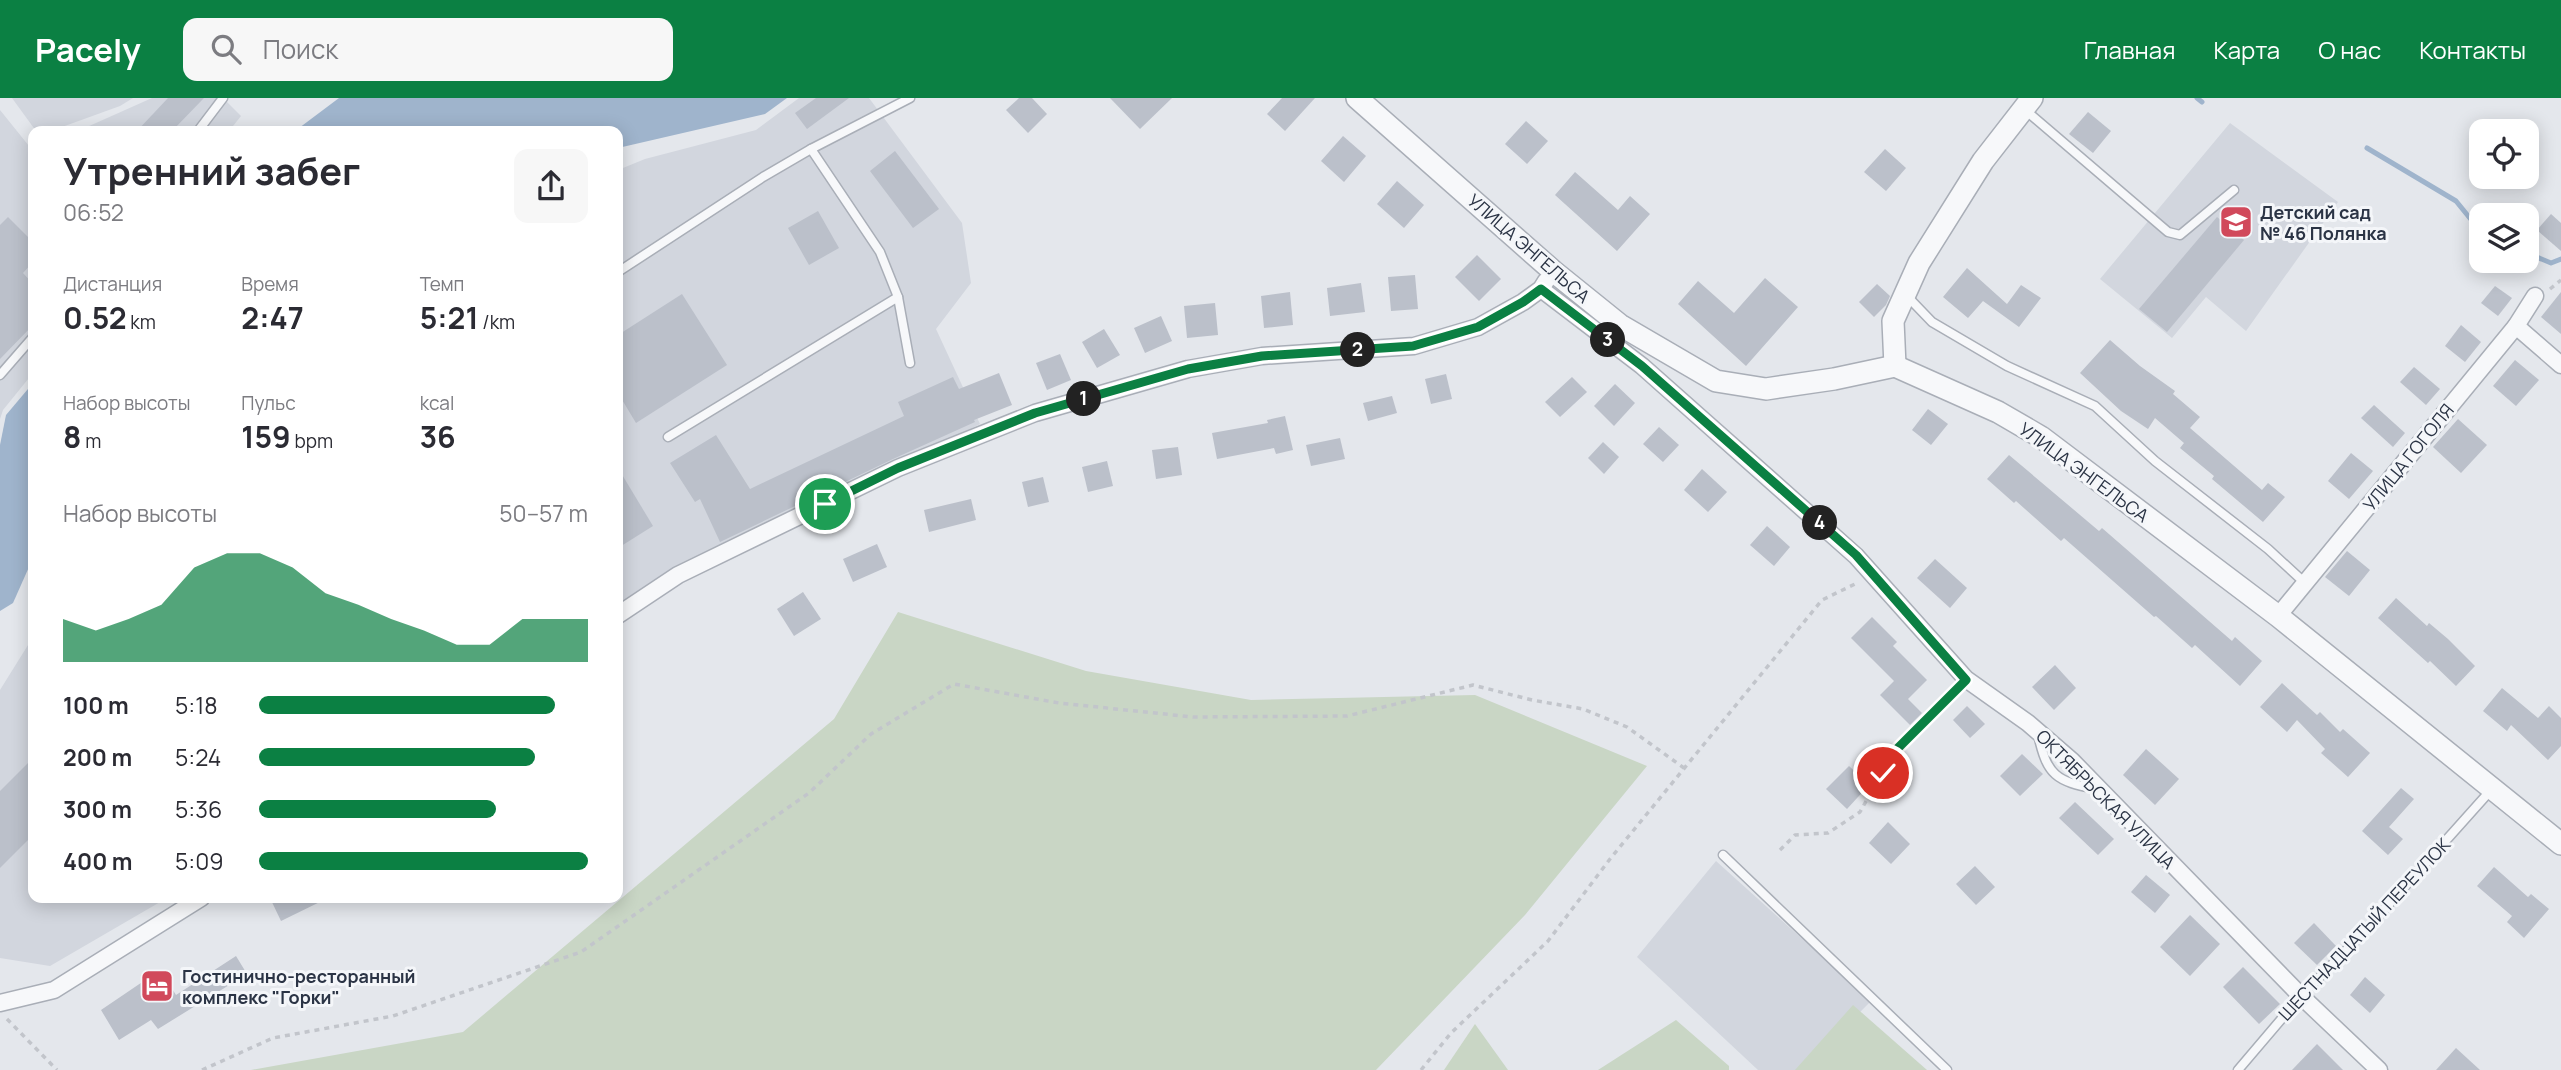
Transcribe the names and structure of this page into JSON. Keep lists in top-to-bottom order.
{
  "streets": {
    "street": ["УЛИЦА ЭНГЕЛЬСА", "УЛИЦА ГОГОЛЯ", "ОКТЯБРЬСКАЯ УЛИЦА"],
    "lane": ["ШЕСТНАДЦАТЫЙ ПЕРЕУЛОК"]
  },
  "crossings": [
    ["УЛИЦА ЭНГЕЛЬСА", "УЛИЦА ГОГОЛЯ"],
    ["УЛИЦА ЭНГЕЛЬСА", "ШЕСТНАДЦАТЫЙ ПЕРЕУЛОК"],
    ["ОКТЯБРЬСКАЯ УЛИЦА", "ШЕСТНАДЦАТЫЙ ПЕРЕУЛОК"]
  ],
  "places": {
    "school or university": ["Детский сад № 46 Полянка"],
    "hotel": ["Гостинично-ресторанный комплекс \"Горки\""]
  },
  "page": {
    "header": "Pacely",
    "search": "Поиск",
    "nav": [
      "Главная",
      "Карта",
      "О нас",
      "Контакты"
    ],
    "heading": ["Утренний забег", "06:52"],
    "stats": [
      ["Дистанция", "0.52 km"],
      ["Время", "2:47"],
      ["Темп", "5:21 /km"],
      ["Набор высоты", "8 m"],
      ["Пульс", "159 bpm"],
      ["kcal", "36"]
    ],
    "pins": [
      "3",
      "2",
      "1",
      "4"
    ],
    "chart": ["Набор высоты", "50–57 m"],
    "list": [
      {
        "name": "100 m",
        "note": "5:18"
      },
      {
        "name": "200 m",
        "note": "5:24"
      },
      {
        "name": "300 m",
        "note": "5:36"
      },
      {
        "name": "400 m",
        "note": "5:09"
      }
    ]
  }
}
